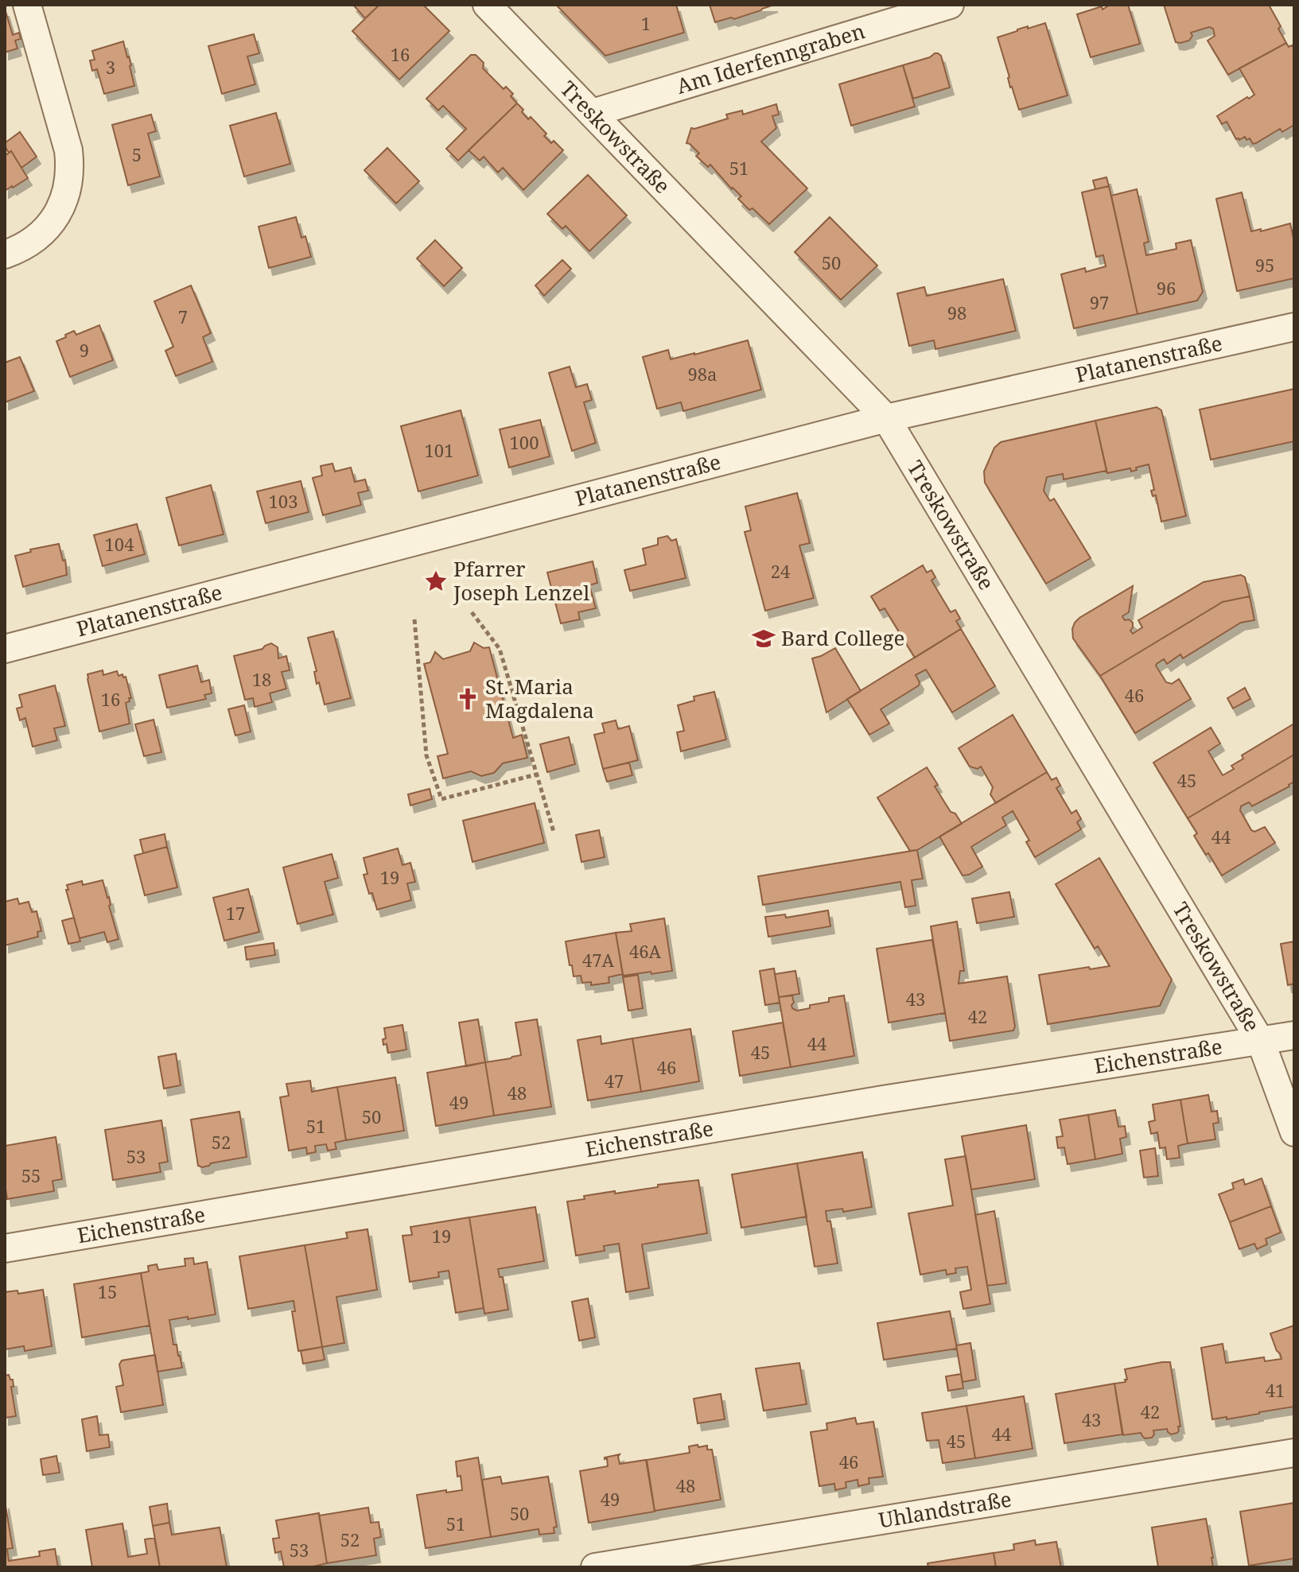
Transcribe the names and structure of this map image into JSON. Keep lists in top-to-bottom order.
{
  "streets": {
    "street": [
      "Am Iderfenngraben",
      "Treskowstraße",
      "Platanenstraße",
      "Eichenstraße",
      "Uhlandstraße"
    ]
  },
  "crossings": [
    ["Am Iderfenngraben", "Treskowstraße"],
    ["Treskowstraße", "Platanenstraße"],
    ["Treskowstraße", "Eichenstraße"]
  ],
  "places": {
    "place": ["Pfarrer Joseph Lenzel"],
    "school or university": ["Bard College"],
    "church": ["St. Maria Magdalena"]
  },
  "house_numbers": [
    "1",
    "16",
    "3",
    "5",
    "51",
    "50",
    "95",
    "96",
    "97",
    "98",
    "7",
    "9",
    "98a",
    "100",
    "101",
    "103",
    "104",
    "24",
    "18",
    "46",
    "16",
    "45",
    "44",
    "19",
    "17",
    "46A",
    "47A",
    "43",
    "42",
    "44",
    "45",
    "46",
    "47",
    "48",
    "49",
    "50",
    "51",
    "52",
    "53",
    "55",
    "19",
    "15",
    "41",
    "42",
    "43",
    "44",
    "45",
    "46",
    "48",
    "49",
    "50",
    "51",
    "52",
    "53"
  ]
}
